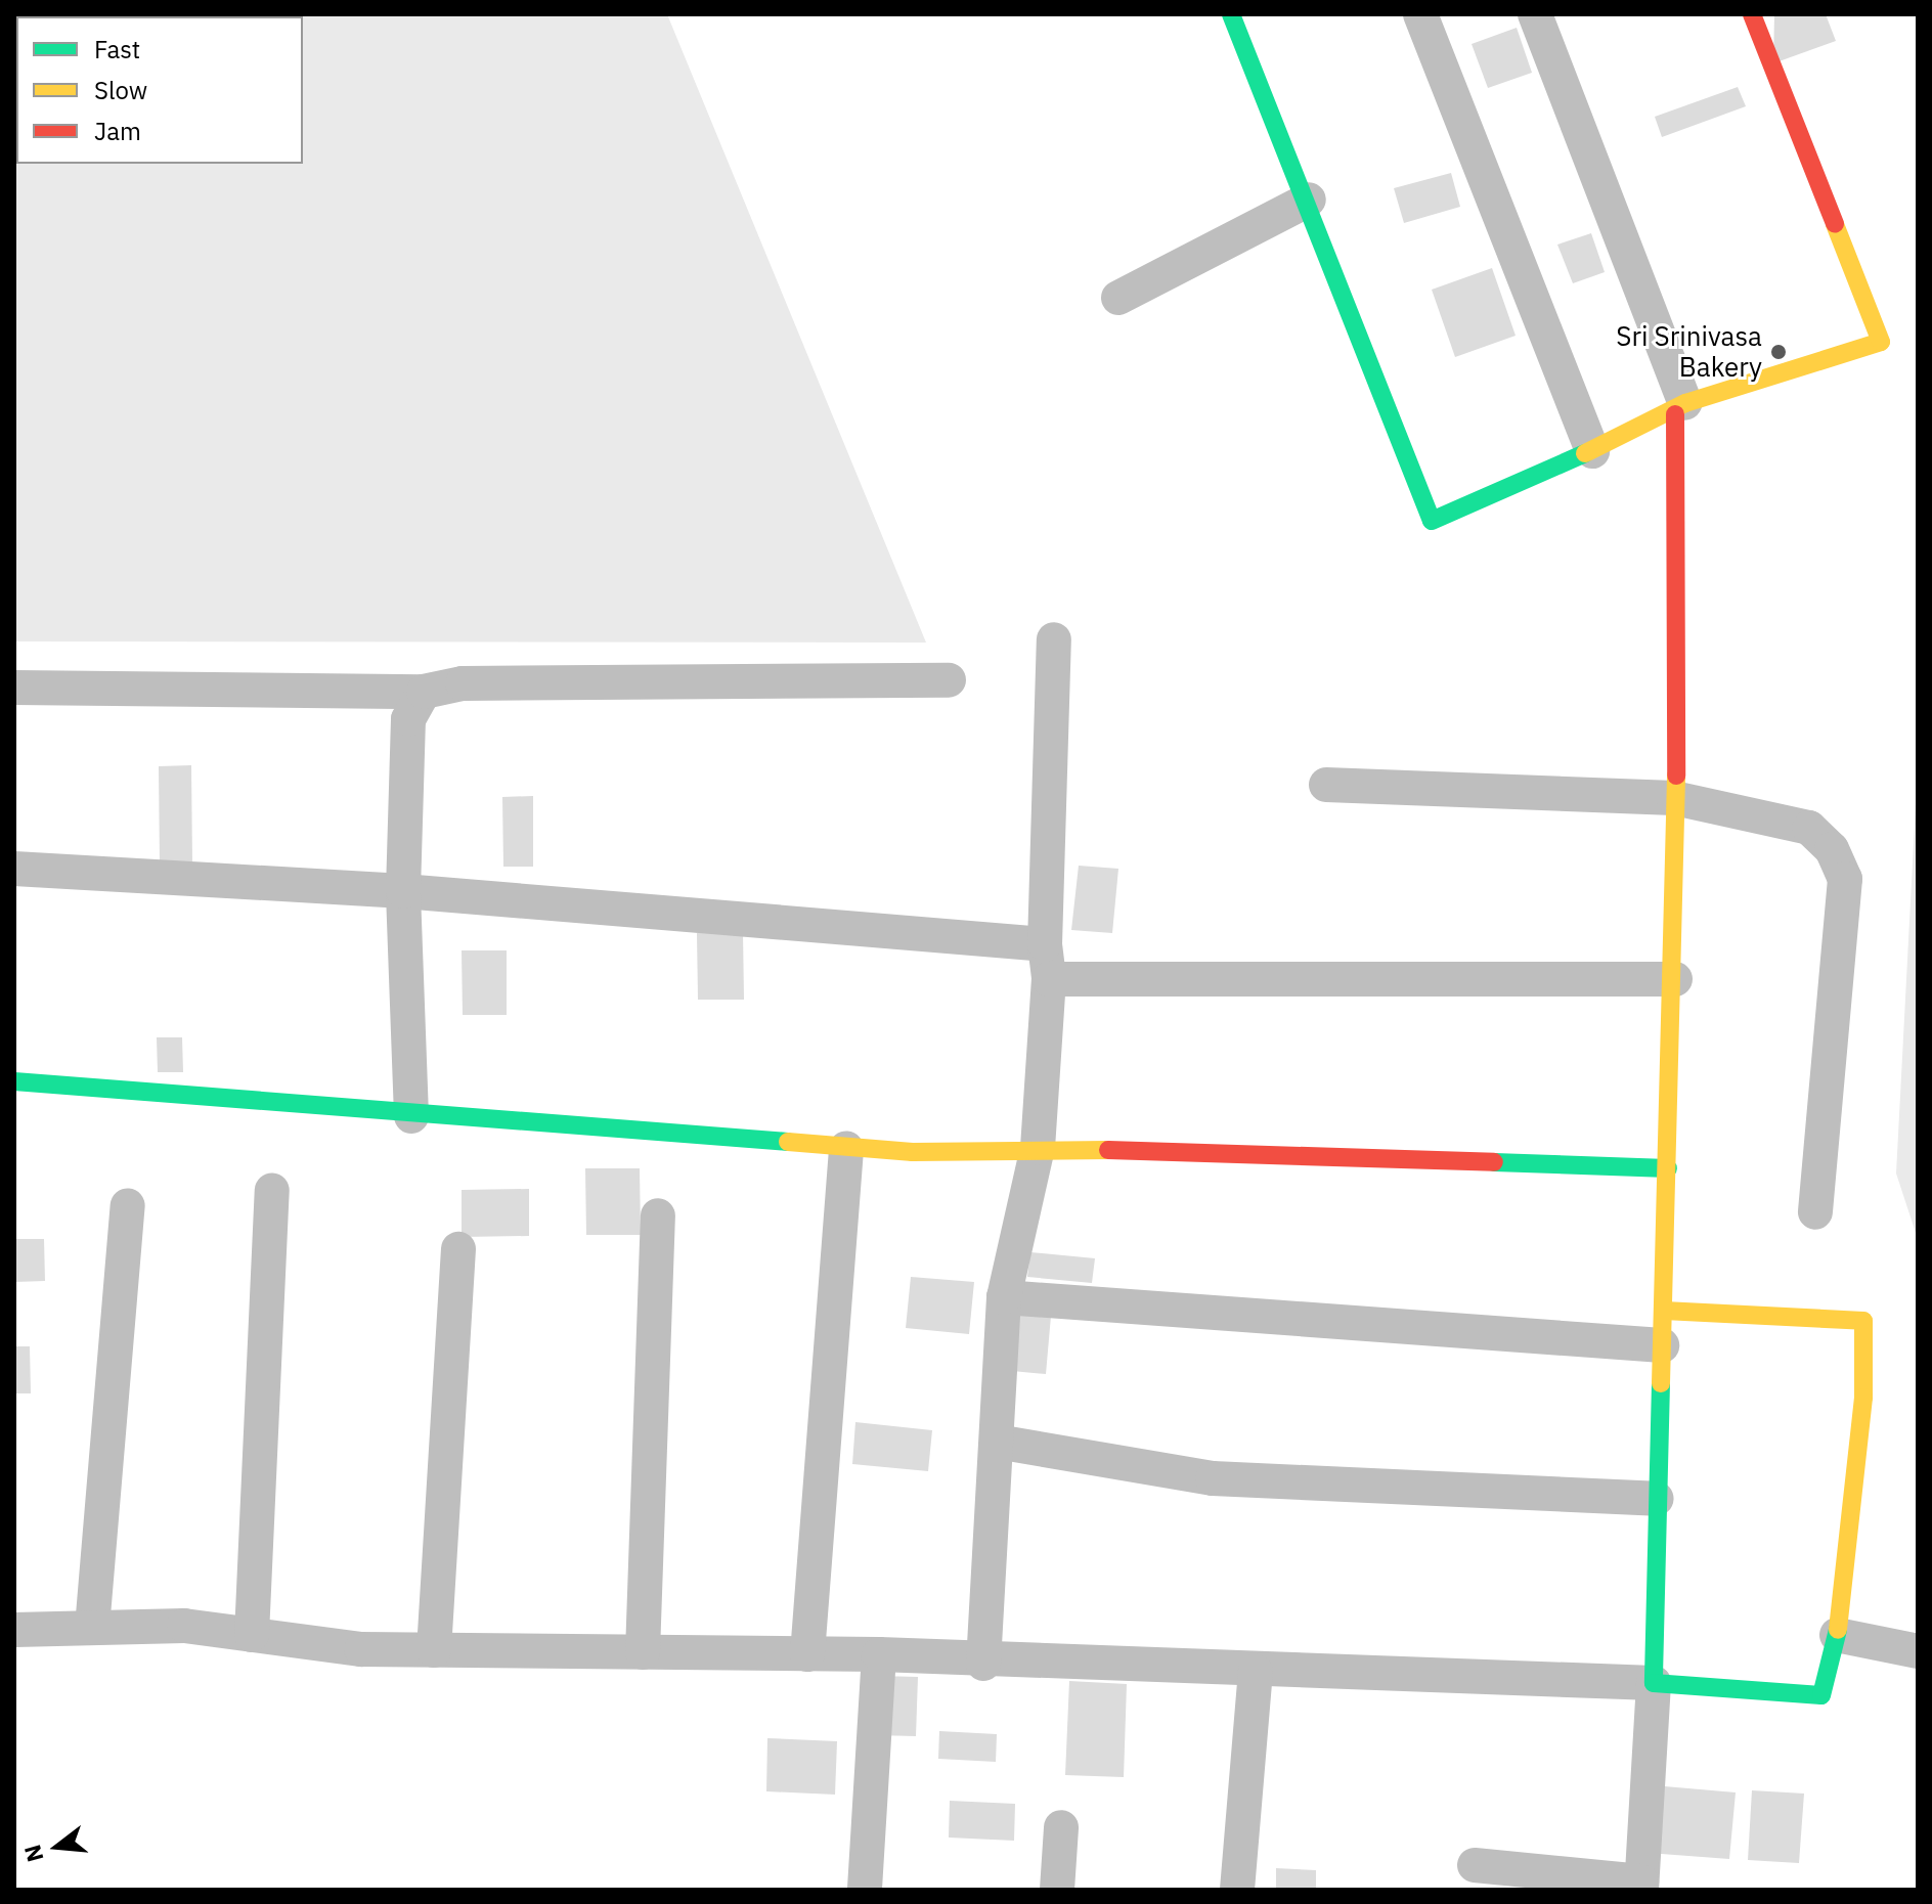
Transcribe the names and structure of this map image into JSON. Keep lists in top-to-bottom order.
{
  "places": ["Sri Srinivasa Bakery"],
  "legend": ["Fast", "Slow", "Jam"],
  "north": "left"
}
